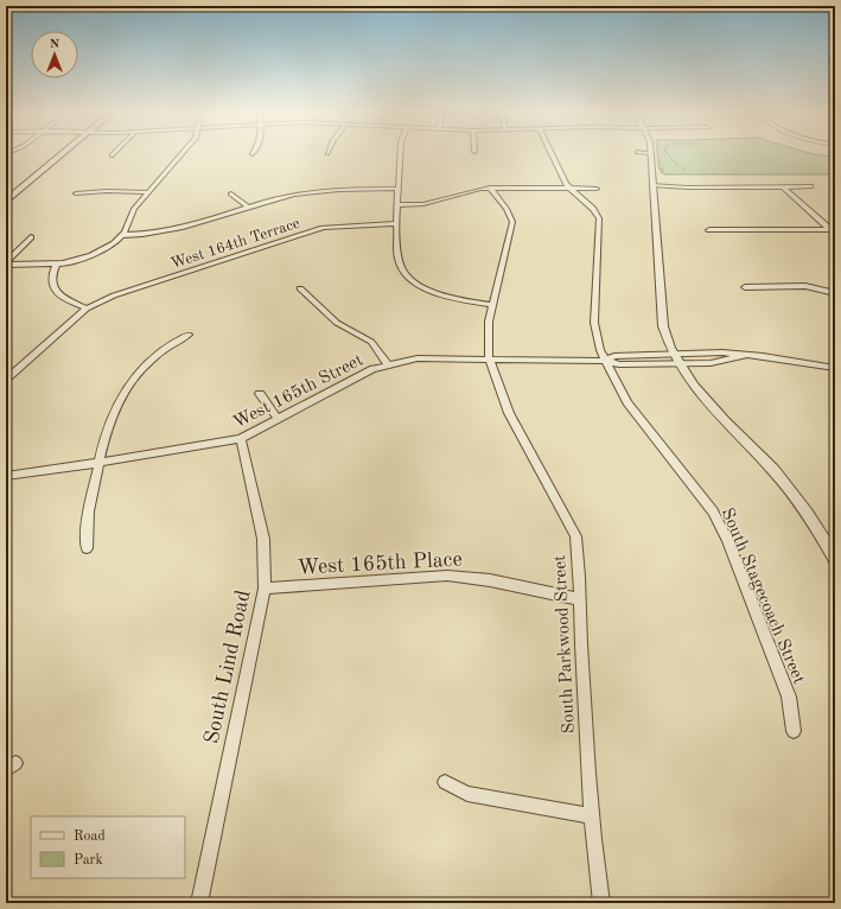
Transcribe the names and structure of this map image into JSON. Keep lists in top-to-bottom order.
{
  "streets": {
    "street": [
      "West 164th Terrace",
      "West 165th Street",
      "West 165th Place",
      "South Stagecoach Street",
      "South Parkwood Street",
      "South Lind Road"
    ]
  },
  "crossings": [
    ["West 165th Street", "South Stagecoach Street"],
    ["West 165th Street", "South Parkwood Street"],
    ["West 165th Street", "South Lind Road"],
    ["West 165th Place", "South Parkwood Street"],
    ["West 165th Place", "South Lind Road"]
  ],
  "legend": ["Road", "Park"],
  "north": "top"
}
